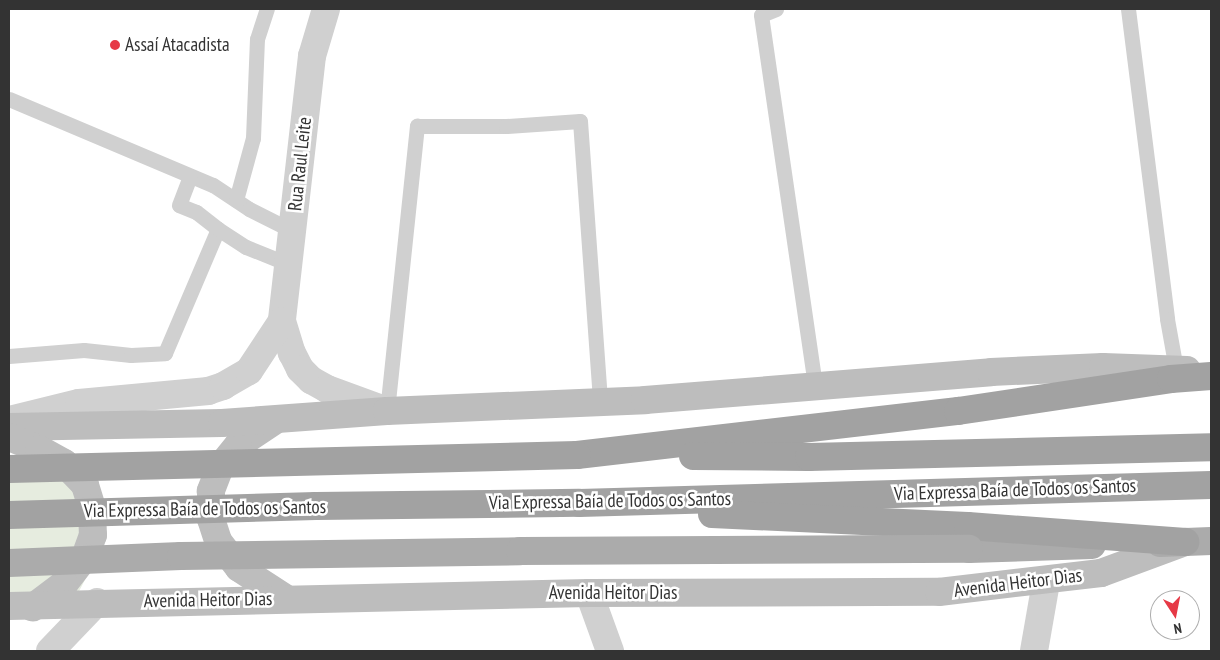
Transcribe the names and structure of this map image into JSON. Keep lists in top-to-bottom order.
{
  "streets": {
    "highway": ["Via Expressa Baía de Todos os Santos"],
    "main road": ["Avenida Heitor Dias"],
    "street": ["Rua Raul Leite"]
  },
  "places": ["Assaí Atacadista"],
  "north": "bottom"
}
